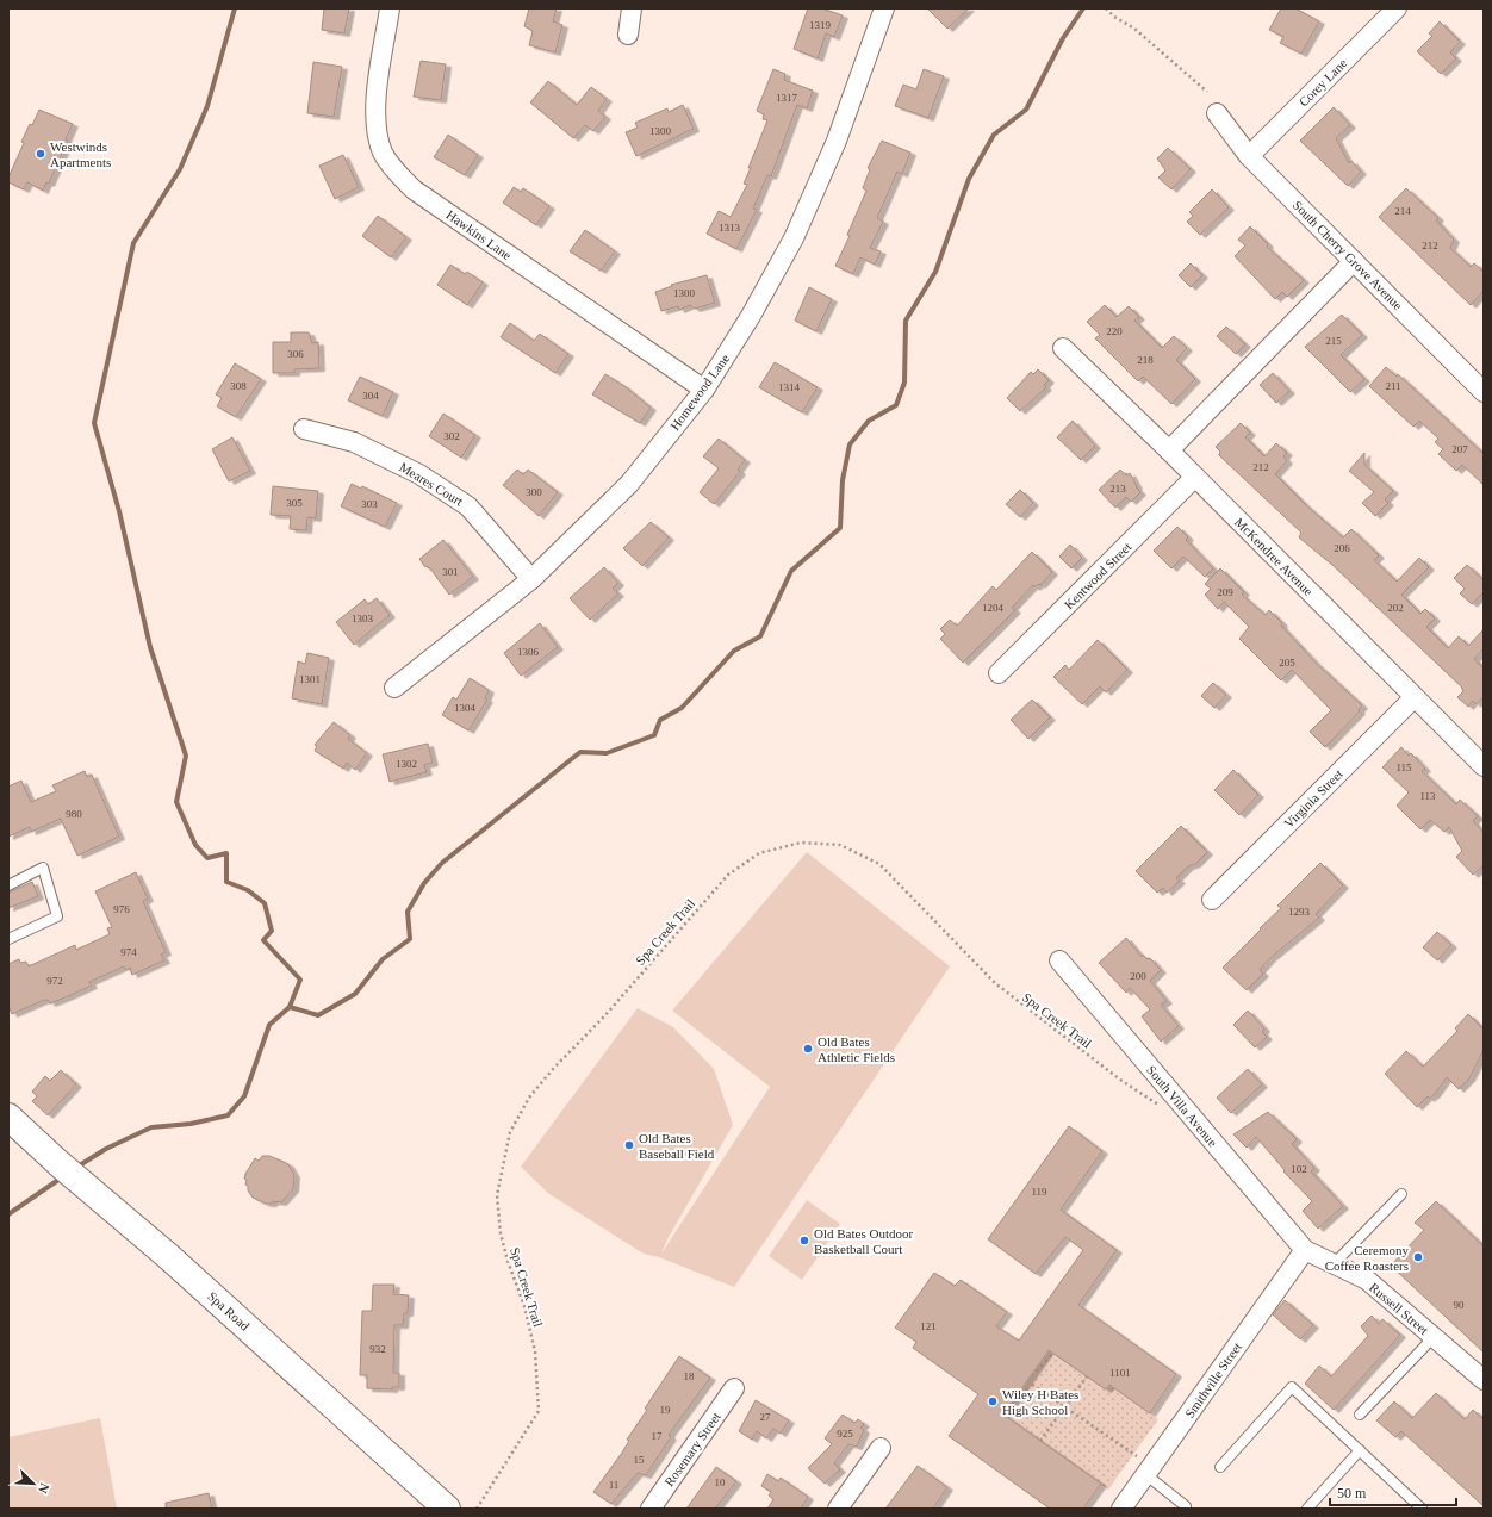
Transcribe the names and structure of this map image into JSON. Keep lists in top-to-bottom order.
{
  "streets": {
    "main road": ["Spa Road"],
    "street": [
      "Corey Lane",
      "Hawkins Lane",
      "South Cherry Grove Avenue",
      "Homewood Lane",
      "Meares Court",
      "McKendree Avenue",
      "Kentwood Street",
      "Virginia Street",
      "South Villa Avenue",
      "Russell Street",
      "Smithville Street",
      "Rosemary Street"
    ],
    "path": ["Spa Creek Trail"]
  },
  "crossings": [
    ["Corey Lane", "South Cherry Grove Avenue"],
    ["Hawkins Lane", "Homewood Lane"],
    ["Homewood Lane", "Meares Court"],
    ["McKendree Avenue", "Kentwood Street"],
    ["McKendree Avenue", "Virginia Street"],
    ["South Villa Avenue", "Russell Street"],
    ["South Villa Avenue", "Smithville Street"],
    ["Russell Street", "Smithville Street"]
  ],
  "places": [
    "Westwinds Apartments",
    "Old Bates Athletic Fields",
    "Old Bates Baseball Field",
    "Old Bates Outdoor Basketball Court",
    "Ceremony Coffee Roasters",
    "Wiley H Bates High School"
  ],
  "house_numbers": [
    "1319",
    "1317",
    "1300",
    "214",
    "1313",
    "212",
    "1300",
    "220",
    "215",
    "306",
    "218",
    "308",
    "211",
    "1314",
    "304",
    "302",
    "207",
    "212",
    "213",
    "300",
    "305",
    "303",
    "206",
    "301",
    "209",
    "1204",
    "202",
    "1303",
    "1306",
    "205",
    "1301",
    "1304",
    "1302",
    "115",
    "113",
    "980",
    "976",
    "1293",
    "974",
    "200",
    "972",
    "102",
    "119",
    "90",
    "121",
    "932",
    "1101",
    "18",
    "19",
    "27",
    "925",
    "17",
    "15",
    "10",
    "11"
  ],
  "scale_bar": "50 m",
  "north": "bottom right"
}
